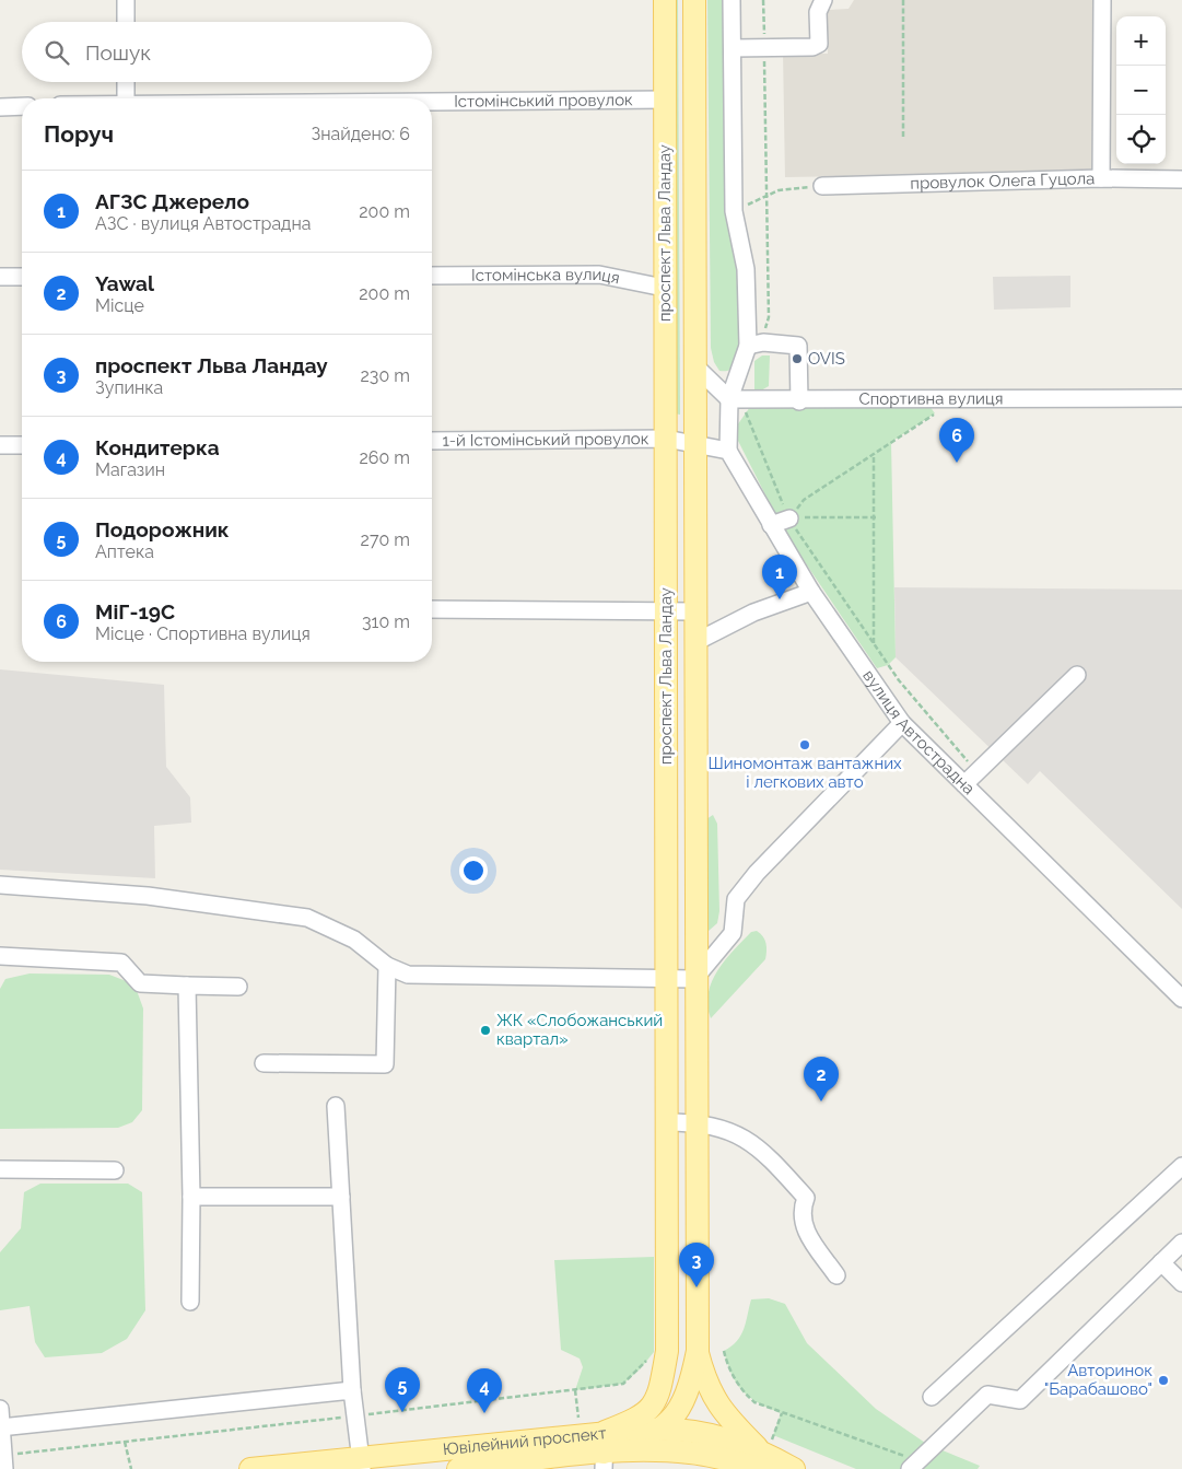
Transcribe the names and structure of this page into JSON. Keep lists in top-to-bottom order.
{
  "streets": {
    "main road": ["проспект Льва Ландау", "Ювілейний проспект"],
    "street": [
      "Істомінський провулок",
      "провулок Олега Гуцола",
      "Істомінська вулиця",
      "Спортивна вулиця",
      "1-й Істомінський провулок",
      "вулиця Автострадна"
    ]
  },
  "crossings": [
    ["Істомінський провулок", "проспект Льва Ландау"],
    ["проспект Льва Ландау", "Істомінська вулиця"],
    ["проспект Льва Ландау", "1-й Істомінський провулок"]
  ],
  "places": [
    "OVIS",
    "Шиномонтаж вантажних і легкових авто",
    "ЖК «Слобожанський квартал»",
    "Авторинок \"Барабашово\""
  ],
  "page": {
    "map_buttons": ["+", "−"],
    "search": "Пошук",
    "heading": ["Поруч", "Знайдено: 6"],
    "list": [
      {
        "mark": "1",
        "name": "АГЗС Джерело",
        "note": "АЗС · вулиця Автострадна",
        "value": "200 m"
      },
      {
        "mark": "2",
        "name": "Yawal",
        "note": "Місце",
        "value": "200 m"
      },
      {
        "mark": "3",
        "name": "проспект Льва Ландау",
        "note": "Зупинка",
        "value": "230 m"
      },
      {
        "mark": "4",
        "name": "Кондитерка",
        "note": "Магазин",
        "value": "260 m"
      },
      {
        "mark": "5",
        "name": "Подорожник",
        "note": "Аптека",
        "value": "270 m"
      },
      {
        "mark": "6",
        "name": "МіГ-19С",
        "note": "Місце · Спортивна вулиця",
        "value": "310 m"
      }
    ],
    "pins": [
      "6",
      "1",
      "2",
      "3",
      "5",
      "4"
    ]
  }
}
